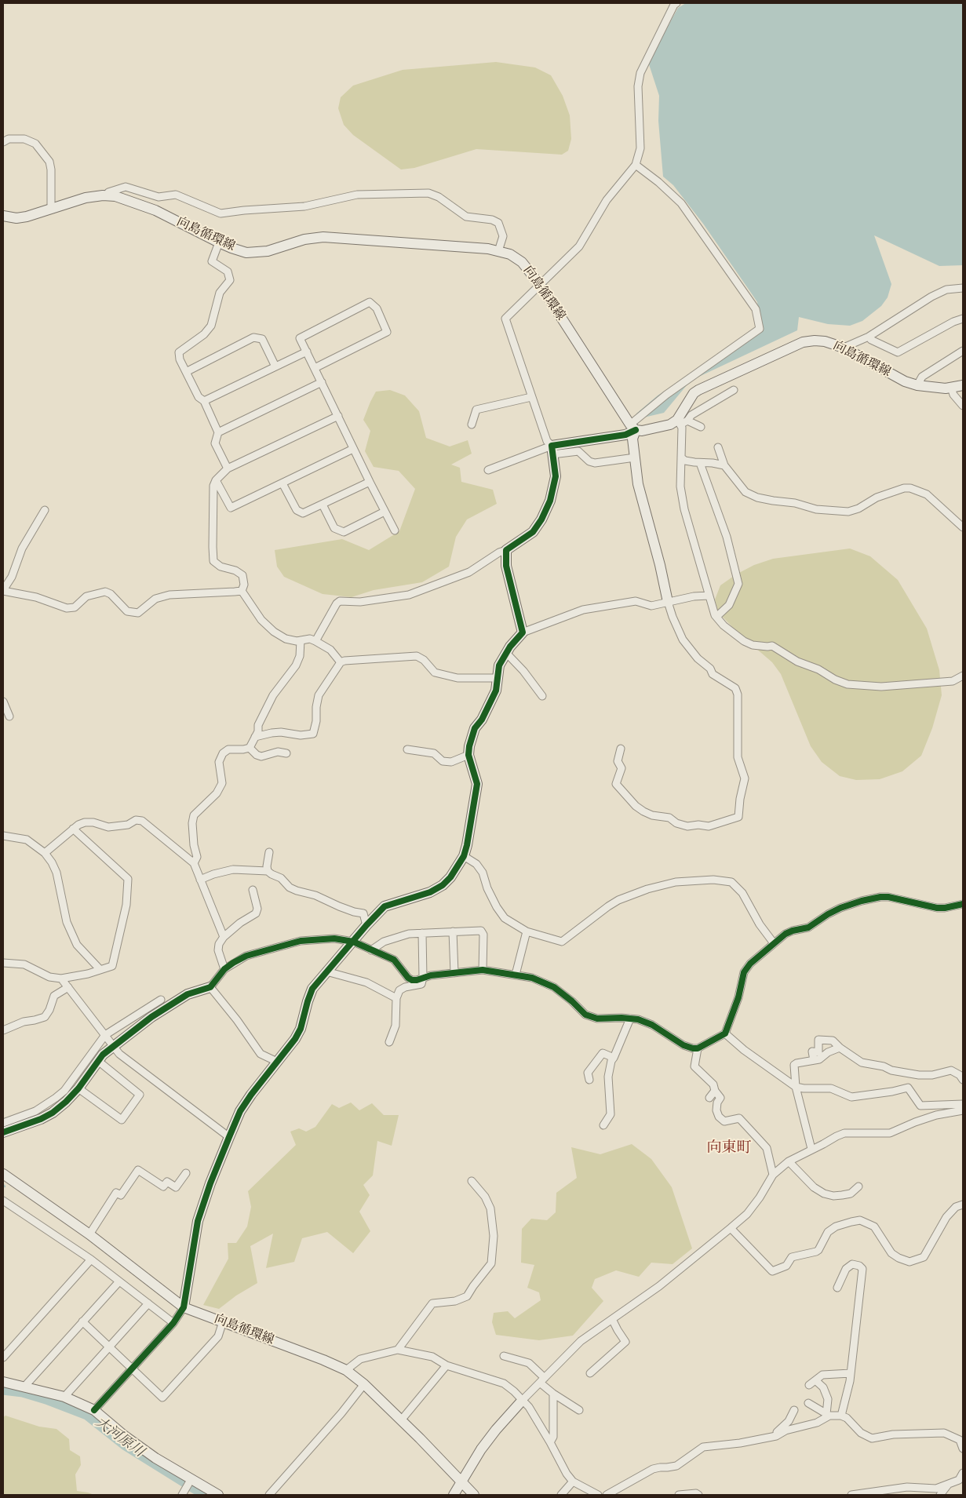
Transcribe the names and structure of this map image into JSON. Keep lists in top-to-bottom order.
{
  "streets": {
    "street": ["向島循環線"]
  },
  "districts": ["向東町"],
  "water": ["大河原川"]
}
